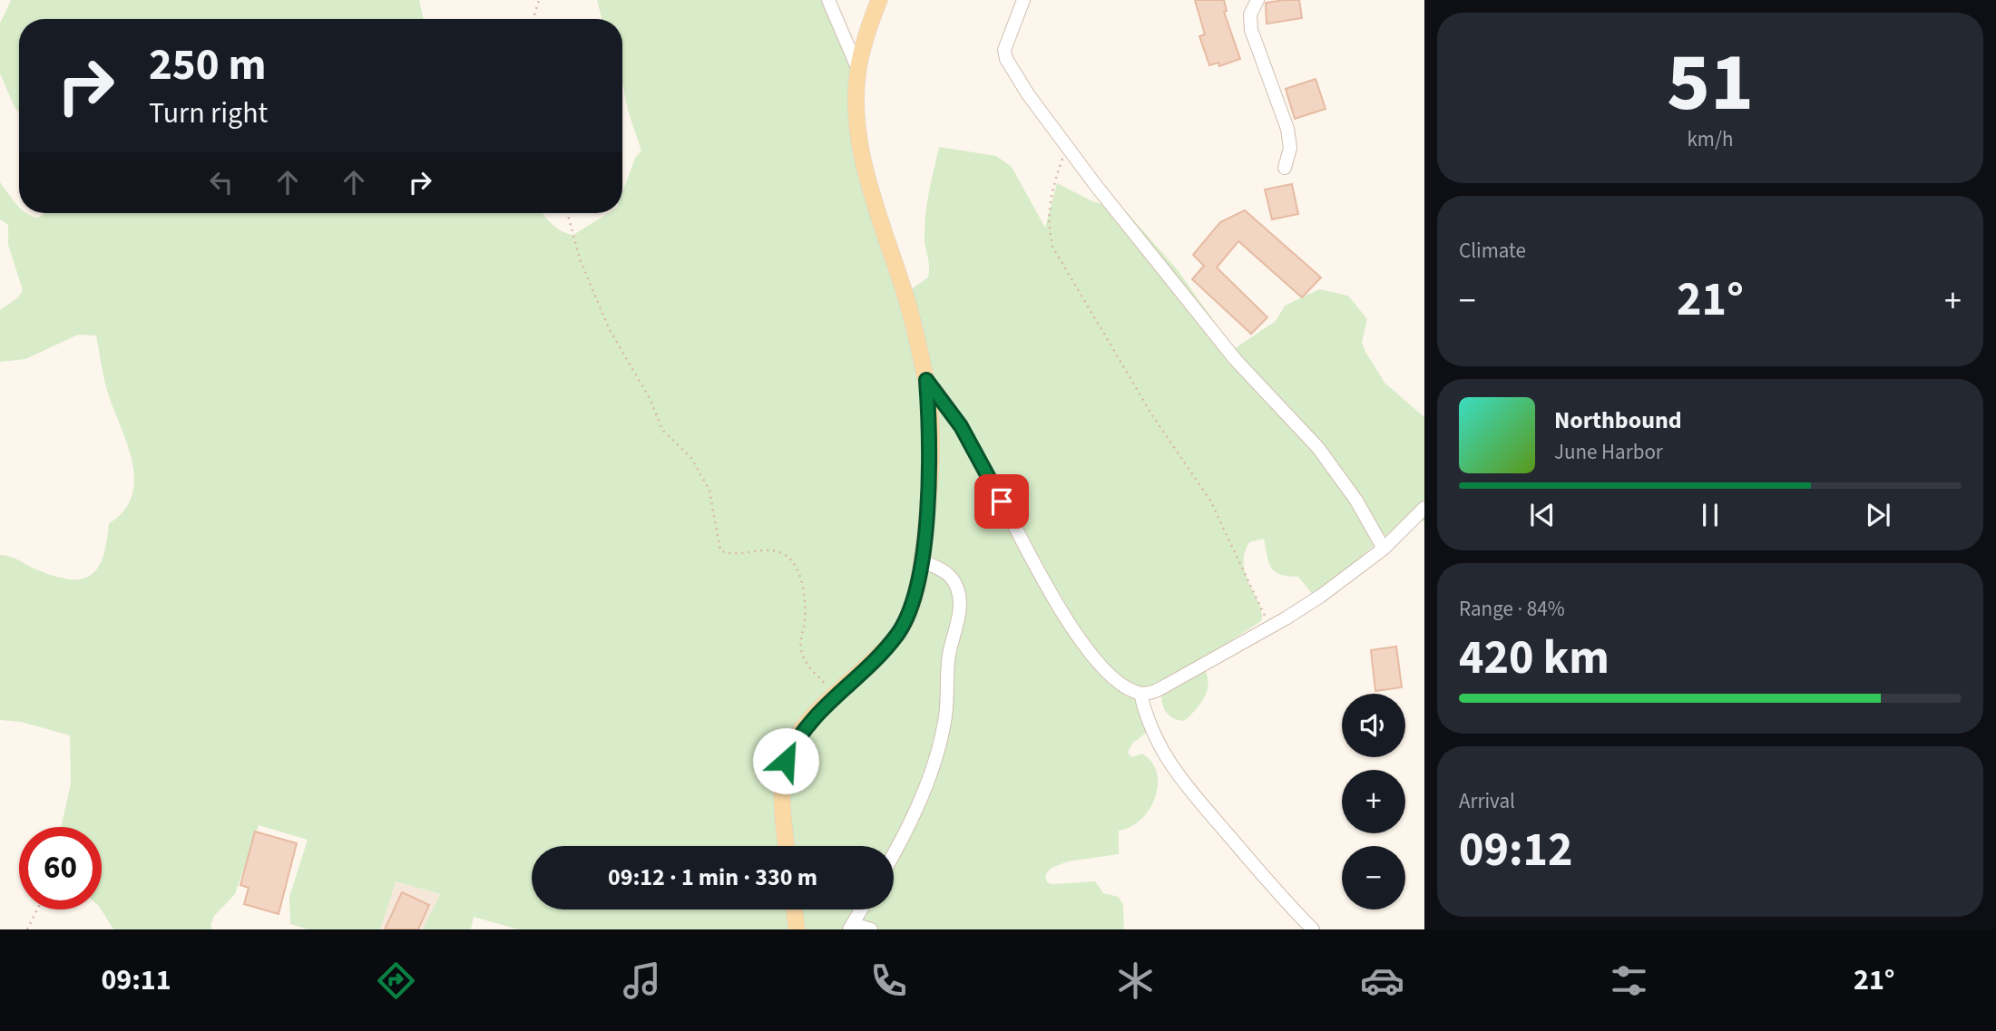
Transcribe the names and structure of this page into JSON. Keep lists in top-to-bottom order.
{
  "page": {
    "tile": [
      ["51", "km/h"],
      "Climate",
      ["Range · 84%", "420 km"],
      ["Arrival", "09:12"]
    ],
    "turn": ["250 m", "Turn right"],
    "heat": ["−", "21°", "+"],
    "song": ["Northbound", "June Harbor"],
    "map_buttons": ["+", "−"],
    "limit": "60",
    "trip": "09:12 · 1 min · 330 m",
    "tabs": ["09:11", "21°"]
  }
}
